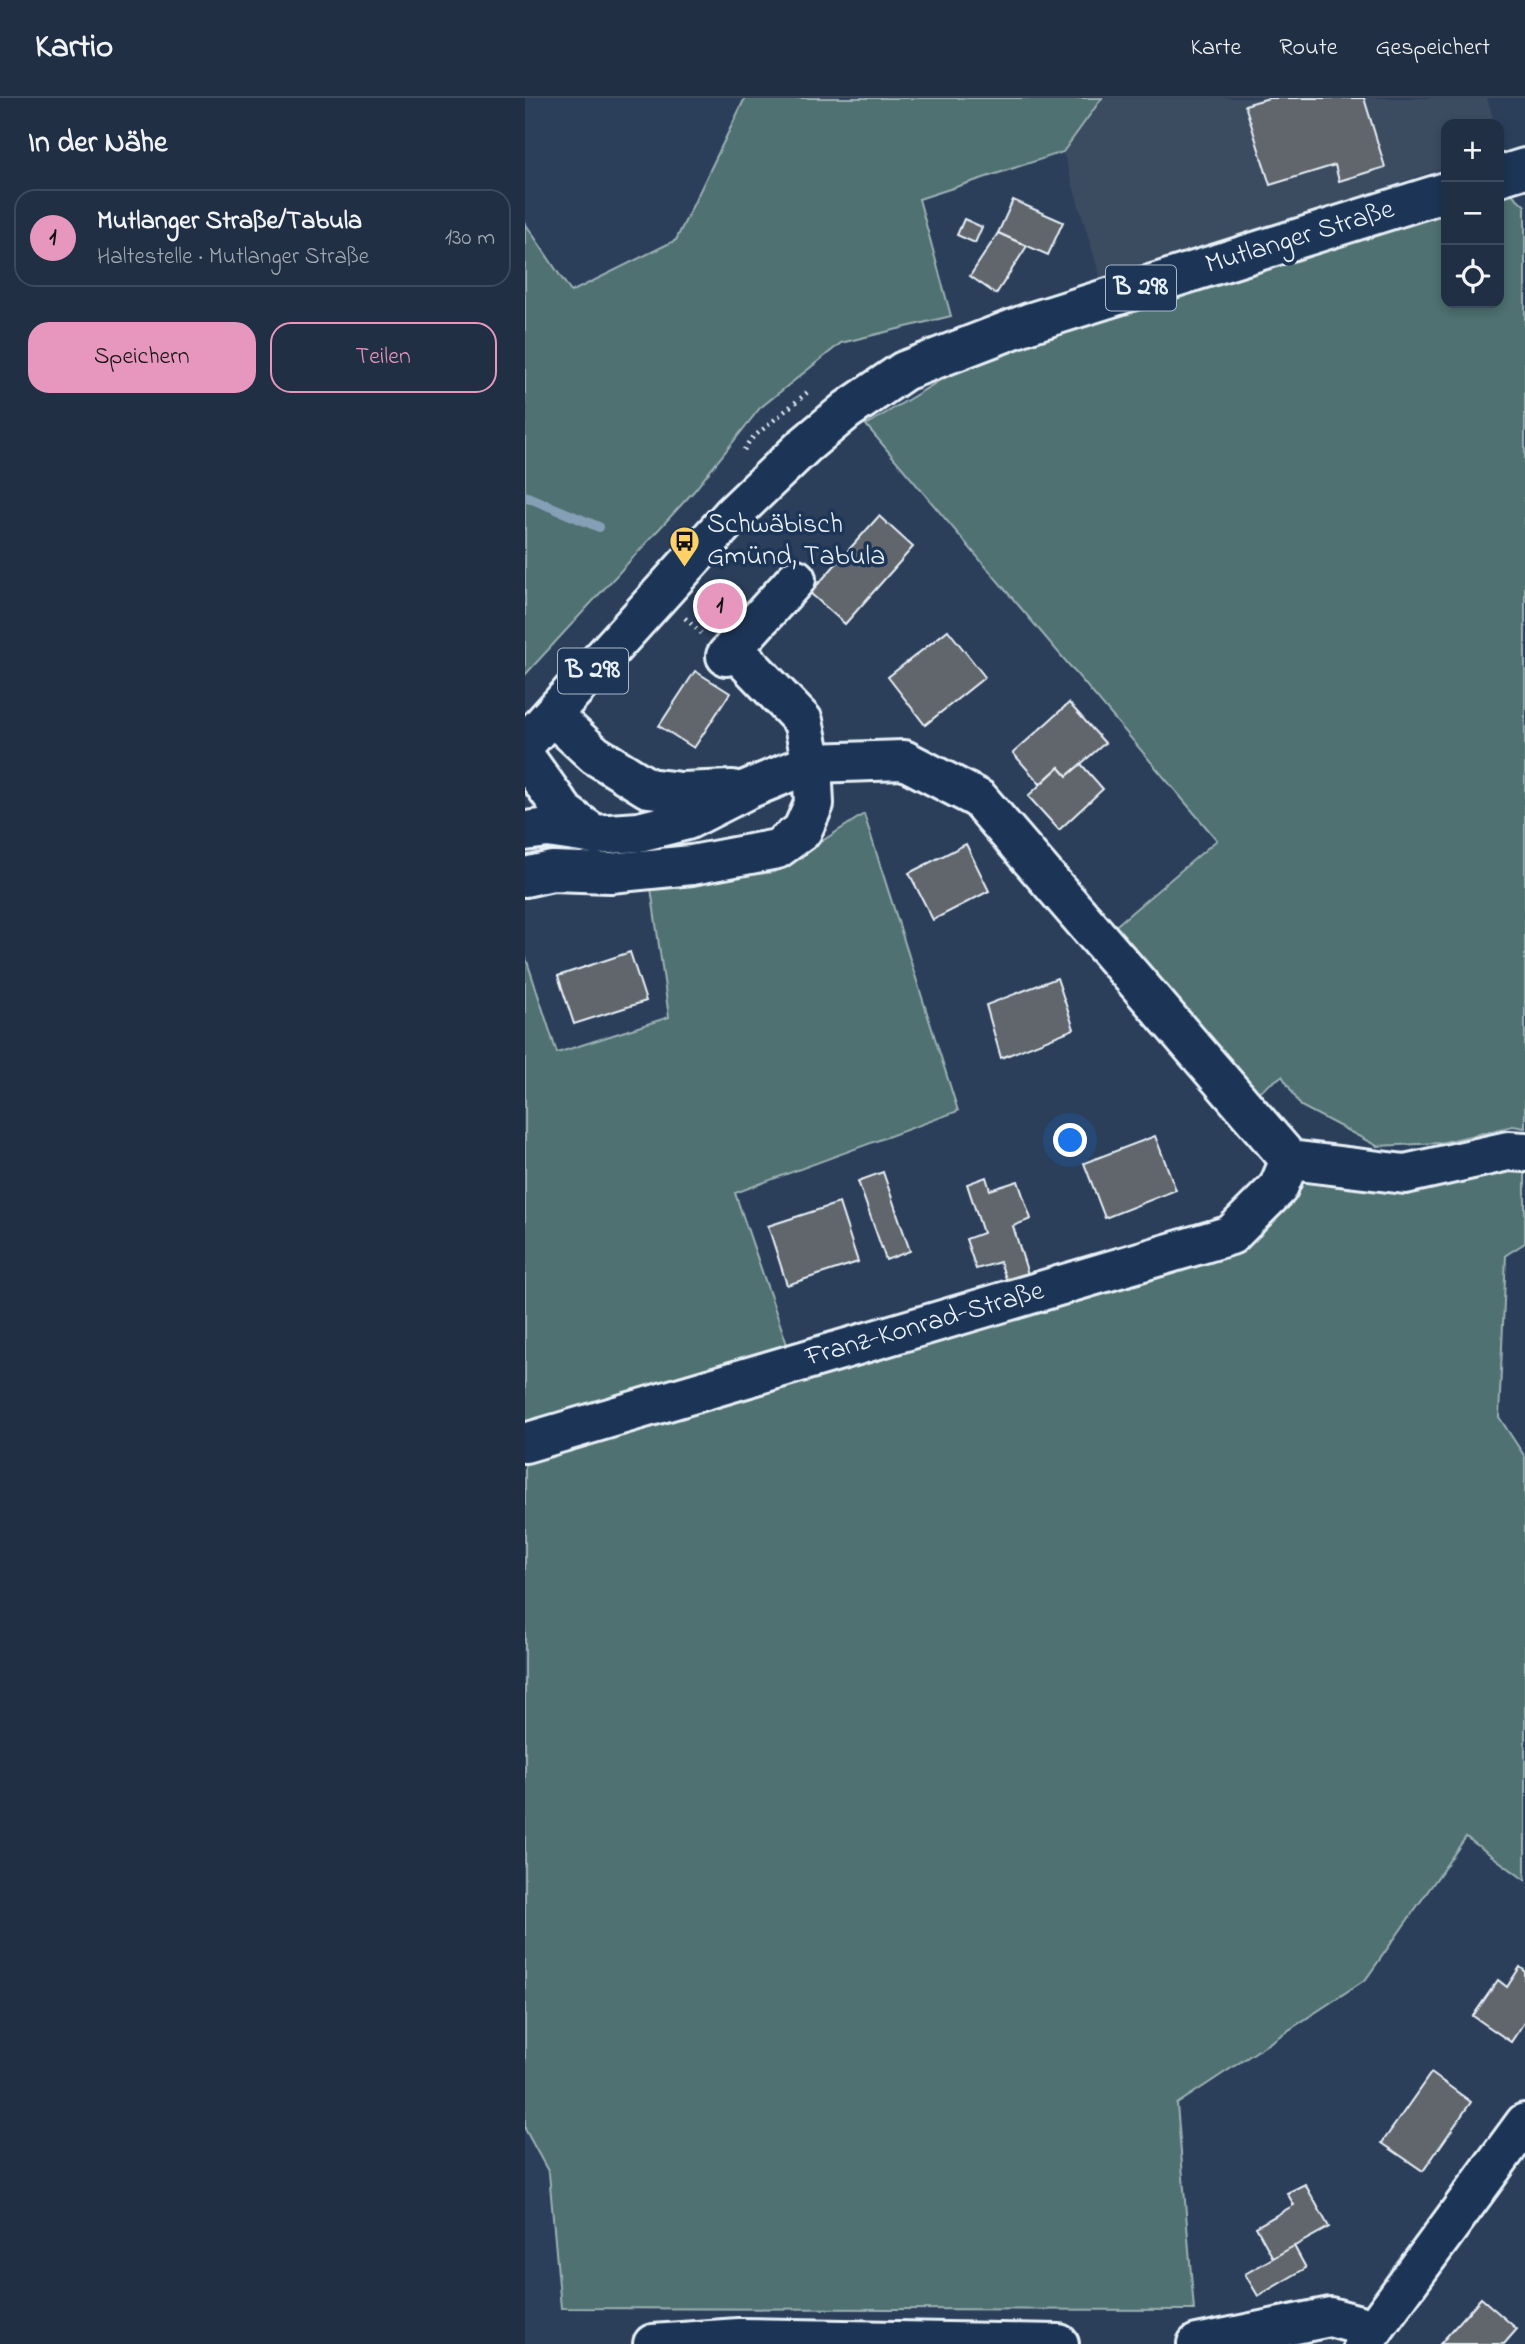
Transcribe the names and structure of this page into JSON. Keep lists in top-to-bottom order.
{
  "streets": {
    "street": ["Mutlanger Straße", "B 298", "Franz-Konrad-Straße"]
  },
  "places": {
    "bus stop": ["Schwäbisch Gmünd, Tabula"]
  },
  "page": {
    "header": "Kartio",
    "nav": ["Karte", "Route", "Gespeichert"],
    "heading": "In der Nähe",
    "map_buttons": ["+", "−"],
    "list": [
      {
        "mark": "1",
        "name": "Mutlanger Straße/Tabula",
        "note": "Haltestelle · Mutlanger Straße",
        "value": "130 m"
      }
    ],
    "buttons": ["Speichern", "Teilen"],
    "pins": "1"
  }
}
